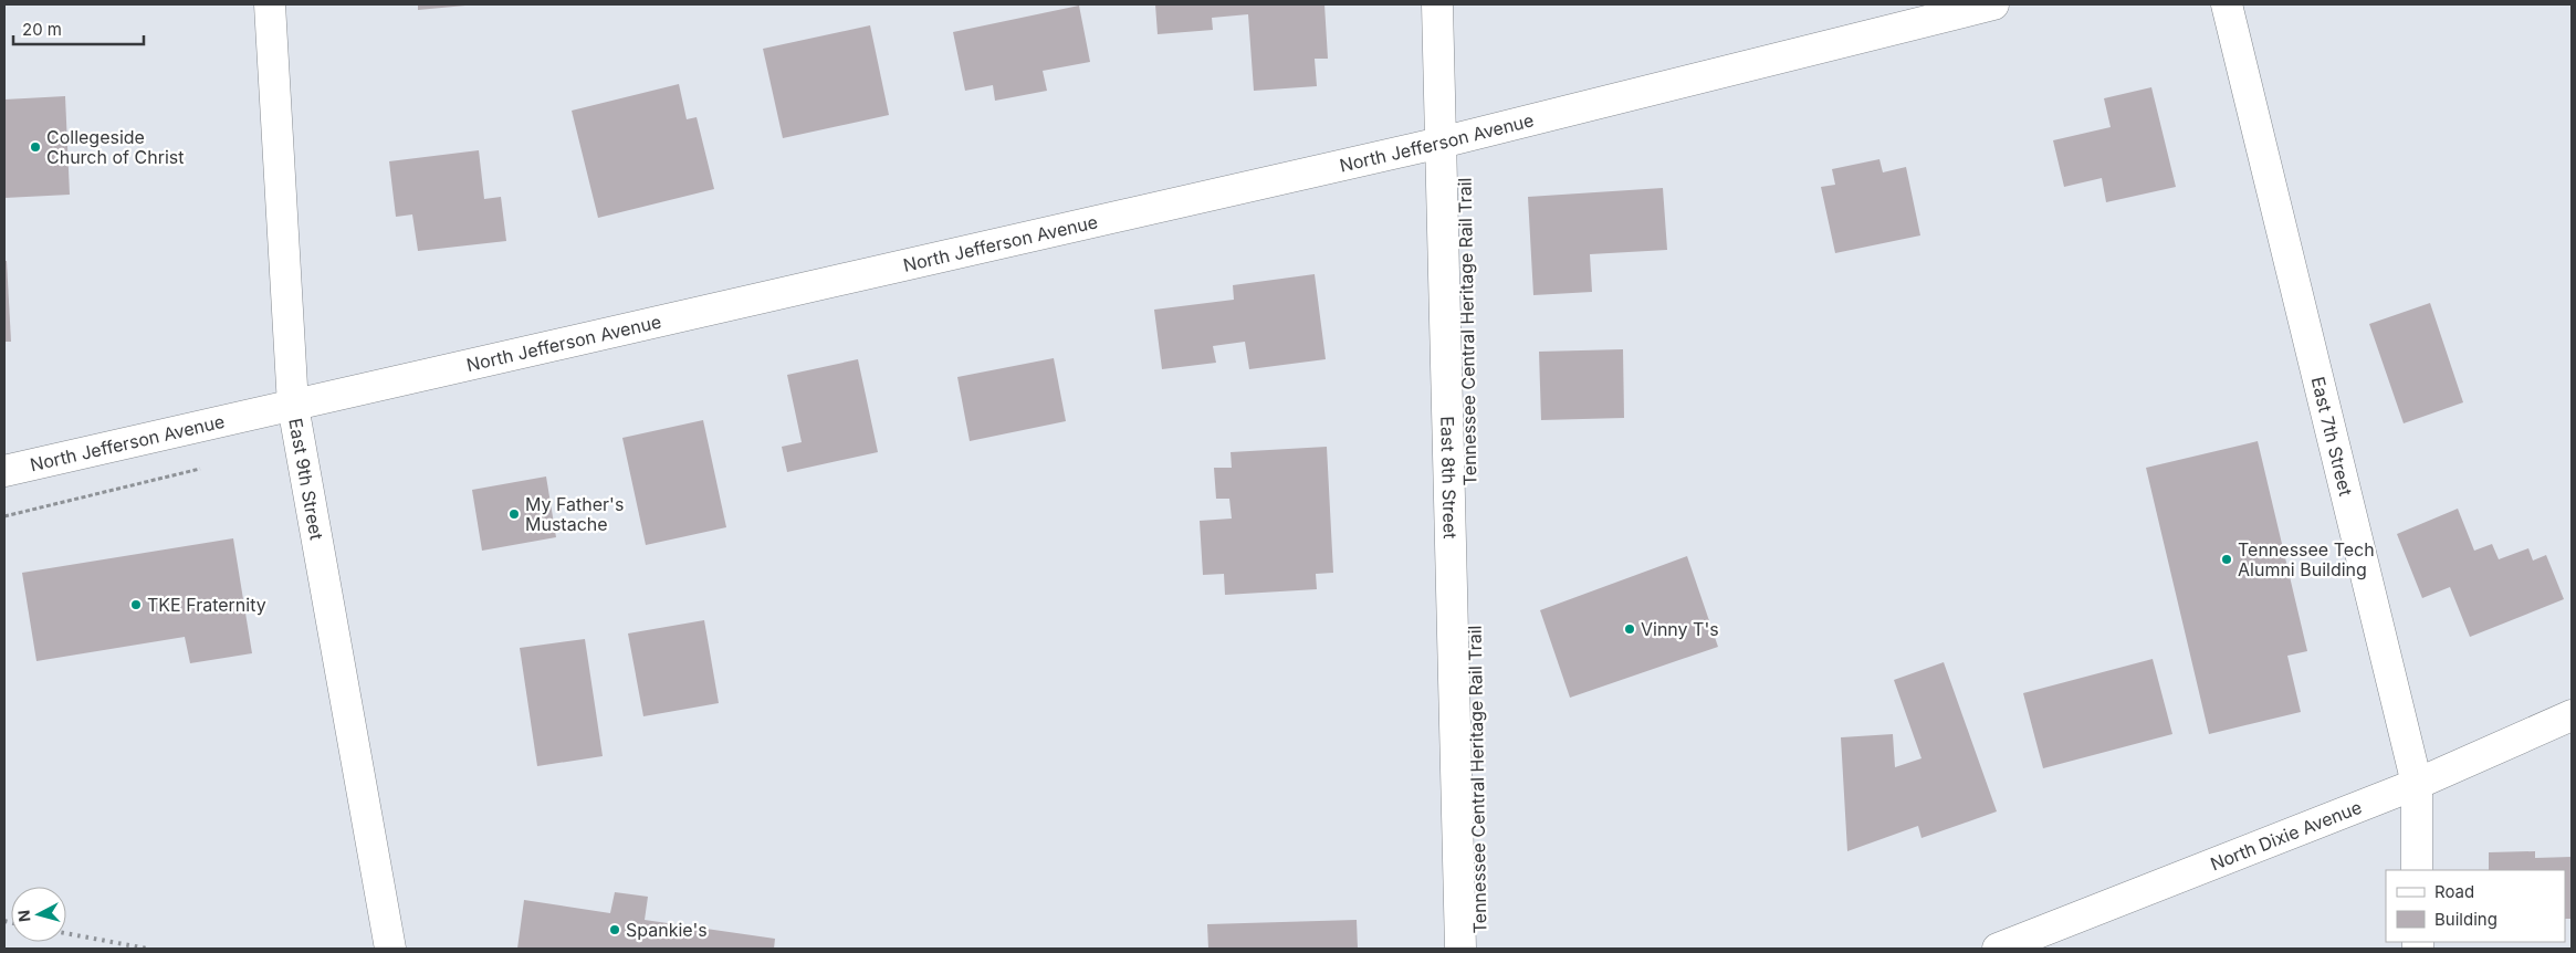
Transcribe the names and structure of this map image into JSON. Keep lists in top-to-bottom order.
{
  "streets": {
    "street": [
      "North Jefferson Avenue",
      "East 7th Street",
      "East 8th Street",
      "East 9th Street",
      "North Dixie Avenue"
    ]
  },
  "crossings": [
    ["North Jefferson Avenue", "East 8th Street"],
    ["North Jefferson Avenue", "East 9th Street"],
    ["East 7th Street", "North Dixie Avenue"]
  ],
  "places": [
    "Collegeside Church of Christ",
    "My Father's Mustache",
    "Tennessee Tech Alumni Building",
    "TKE Fraternity",
    "Vinny T's",
    "Spankie's"
  ],
  "legend": ["Road", "Building"],
  "scale_bar": "20 m",
  "north": "left"
}
